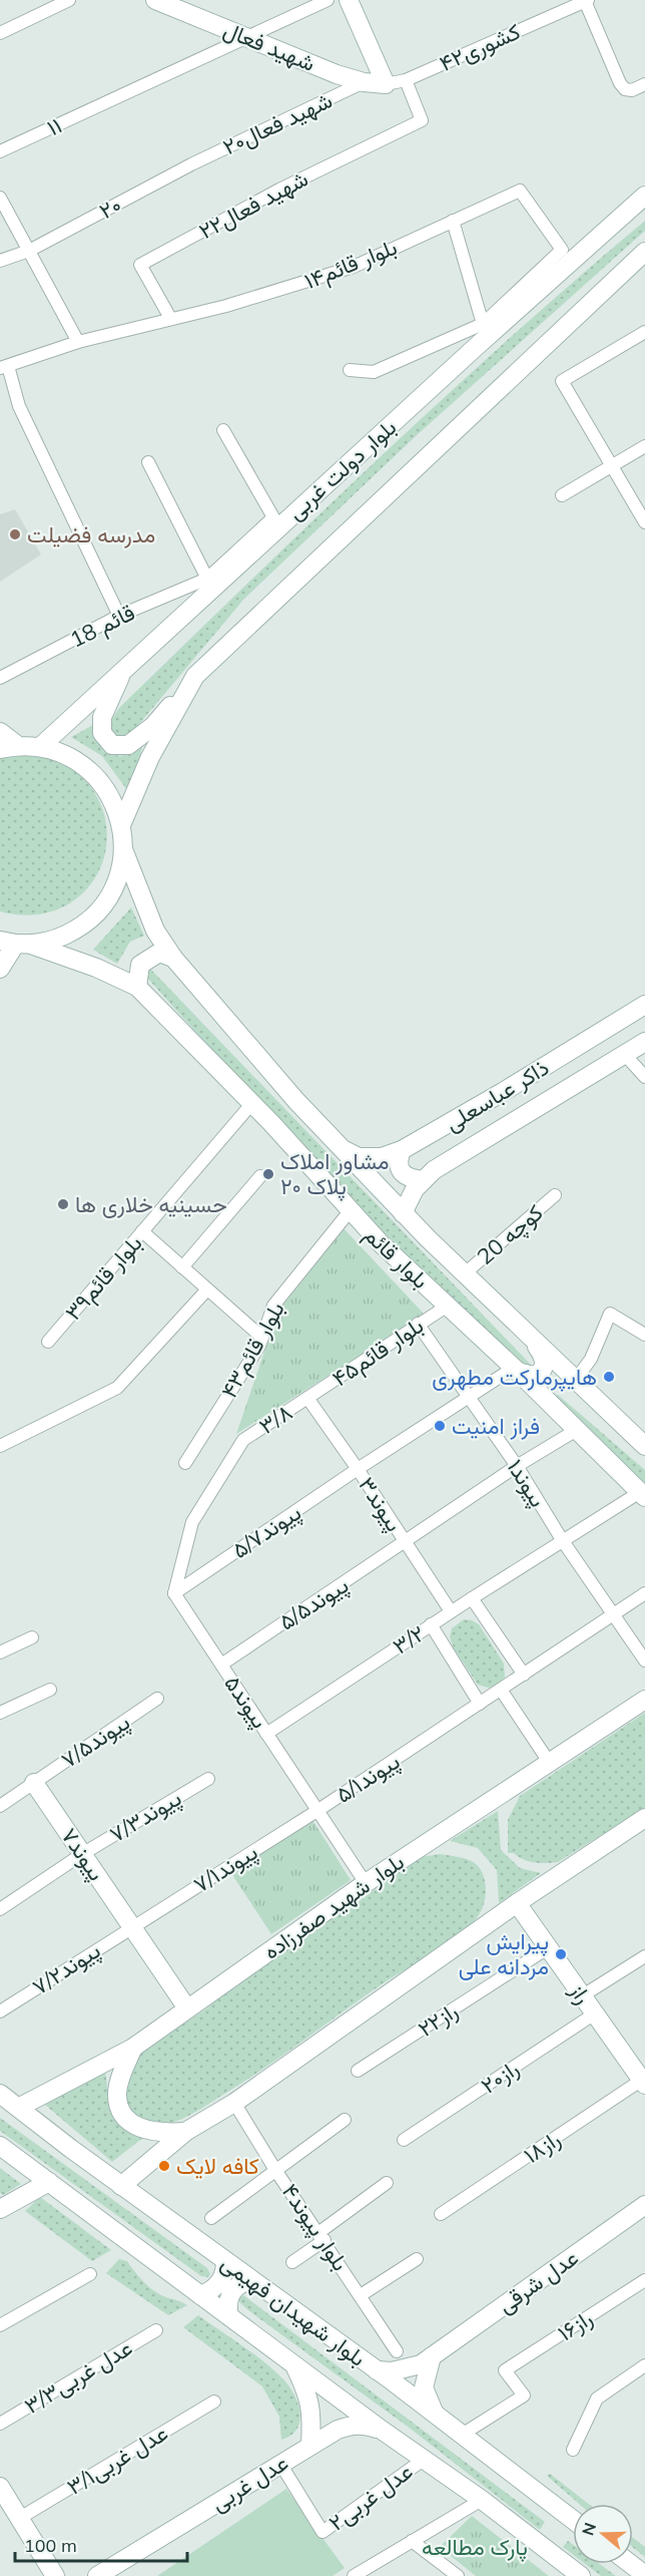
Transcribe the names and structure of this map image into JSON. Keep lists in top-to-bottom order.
{
  "streets": {
    "street": [
      "شهید فعال",
      "کشوری۴۲",
      "شهید فعال۲۰",
      "۱۱",
      "شهید فعال۲۲",
      "۲۰",
      "بلوار قائم۱۴",
      "بلوار دولت غربی",
      "18 قائم",
      "ذاکر عباسعلی",
      "کوچه 20",
      "بلوار قائم",
      "بلوار قائم۳۹",
      "بلوار قائم۴۳",
      "بلوار قائم۴۵",
      "۳/۸",
      "پیوند۱",
      "پیوند۳",
      "پیوند۵/۷",
      "پیوند۵/۵",
      "۳/۲",
      "پیوند۵",
      "پیوند۷/۵",
      "پیوند۵/۱",
      "پیوند۷/۳",
      "پیوند۷",
      "پیوند۷/۱",
      "بلوار شهید صفرزاده",
      "پیوند۷/۲",
      "راز",
      "راز۲۲",
      "راز۲۰",
      "راز۱۸",
      "بلوار پیوند۴",
      "عدل شرقی",
      "بلوار شهیدان فهیمی",
      "راز۱۶",
      "عدل غربی۳/۳",
      "عدل غربی۳/۱",
      "عدل غربی",
      "عدل غربی۲"
    ]
  },
  "crossings": [
    ["شهید فعال", "کشوری۴۲"],
    ["شهید فعال", "شهید فعال۲۰"],
    ["شهید فعال", "۱۱"],
    ["کشوری۴۲", "شهید فعال۲۲"],
    ["شهید فعال۲۰", "۲۰"],
    ["شهید فعال۲۲", "بلوار قائم۱۴"],
    ["ذاکر عباسعلی", "بلوار قائم"],
    ["کوچه 20", "بلوار قائم"],
    ["بلوار قائم", "بلوار قائم۳۹"],
    ["بلوار قائم", "بلوار قائم۴۳"],
    ["بلوار قائم", "بلوار قائم۴۵"],
    ["بلوار قائم", "پیوند۵/۷"],
    ["بلوار قائم", "پیوند۵/۵"],
    ["بلوار قائم", "۳/۲"],
    ["بلوار قائم۴۵", "۳/۸"],
    ["بلوار قائم۴۵", "پیوند۱"],
    ["بلوار قائم۴۵", "پیوند۳"],
    ["۳/۸", "پیوند۳"],
    ["۳/۸", "پیوند۵/۷"],
    ["۳/۸", "پیوند۵"],
    ["پیوند۱", "پیوند۵/۷"],
    ["پیوند۱", "پیوند۵/۵"],
    ["پیوند۱", "۳/۲"],
    ["پیوند۱", "پیوند۵/۱"],
    ["پیوند۳", "پیوند۵/۷"],
    ["پیوند۳", "پیوند۵/۵"],
    ["پیوند۳", "۳/۲"],
    ["پیوند۵/۷", "پیوند۵"],
    ["پیوند۵/۵", "پیوند۵"],
    ["۳/۲", "پیوند۵"],
    ["پیوند۵", "پیوند۵/۱"],
    ["پیوند۵", "پیوند۷/۱"],
    ["پیوند۵", "بلوار شهید صفرزاده"],
    ["پیوند۷/۵", "پیوند۷"],
    ["پیوند۵/۱", "پیوند۷/۱"],
    ["پیوند۷/۳", "پیوند۷"],
    ["پیوند۷", "پیوند۷/۱"],
    ["پیوند۷", "بلوار شهید صفرزاده"],
    ["پیوند۷", "پیوند۷/۲"],
    ["پیوند۷/۱", "پیوند۷/۲"],
    ["بلوار شهید صفرزاده", "بلوار شهیدان فهیمی"],
    ["راز", "راز۲۲"],
    ["راز", "راز۲۰"],
    ["راز", "راز۱۸"],
    ["عدل شرقی", "بلوار شهیدان فهیمی"],
    ["بلوار شهیدان فهیمی", "راز۱۶"],
    ["بلوار شهیدان فهیمی", "عدل غربی"],
    ["بلوار شهیدان فهیمی", "عدل غربی۲"],
    ["عدل غربی", "عدل غربی۲"]
  ],
  "parks": ["پارک مطالعه"],
  "places": [
    "مدرسه فضیلت",
    "مشاور املاک پلاک ۲۰",
    "حسینیه خلاری ها",
    "هایپرمارکت مطهری",
    "فراز امنیت",
    "پیرایش مردانه علی",
    "کافه لایک"
  ],
  "scale_bar": "100 m",
  "north": "left"
}
